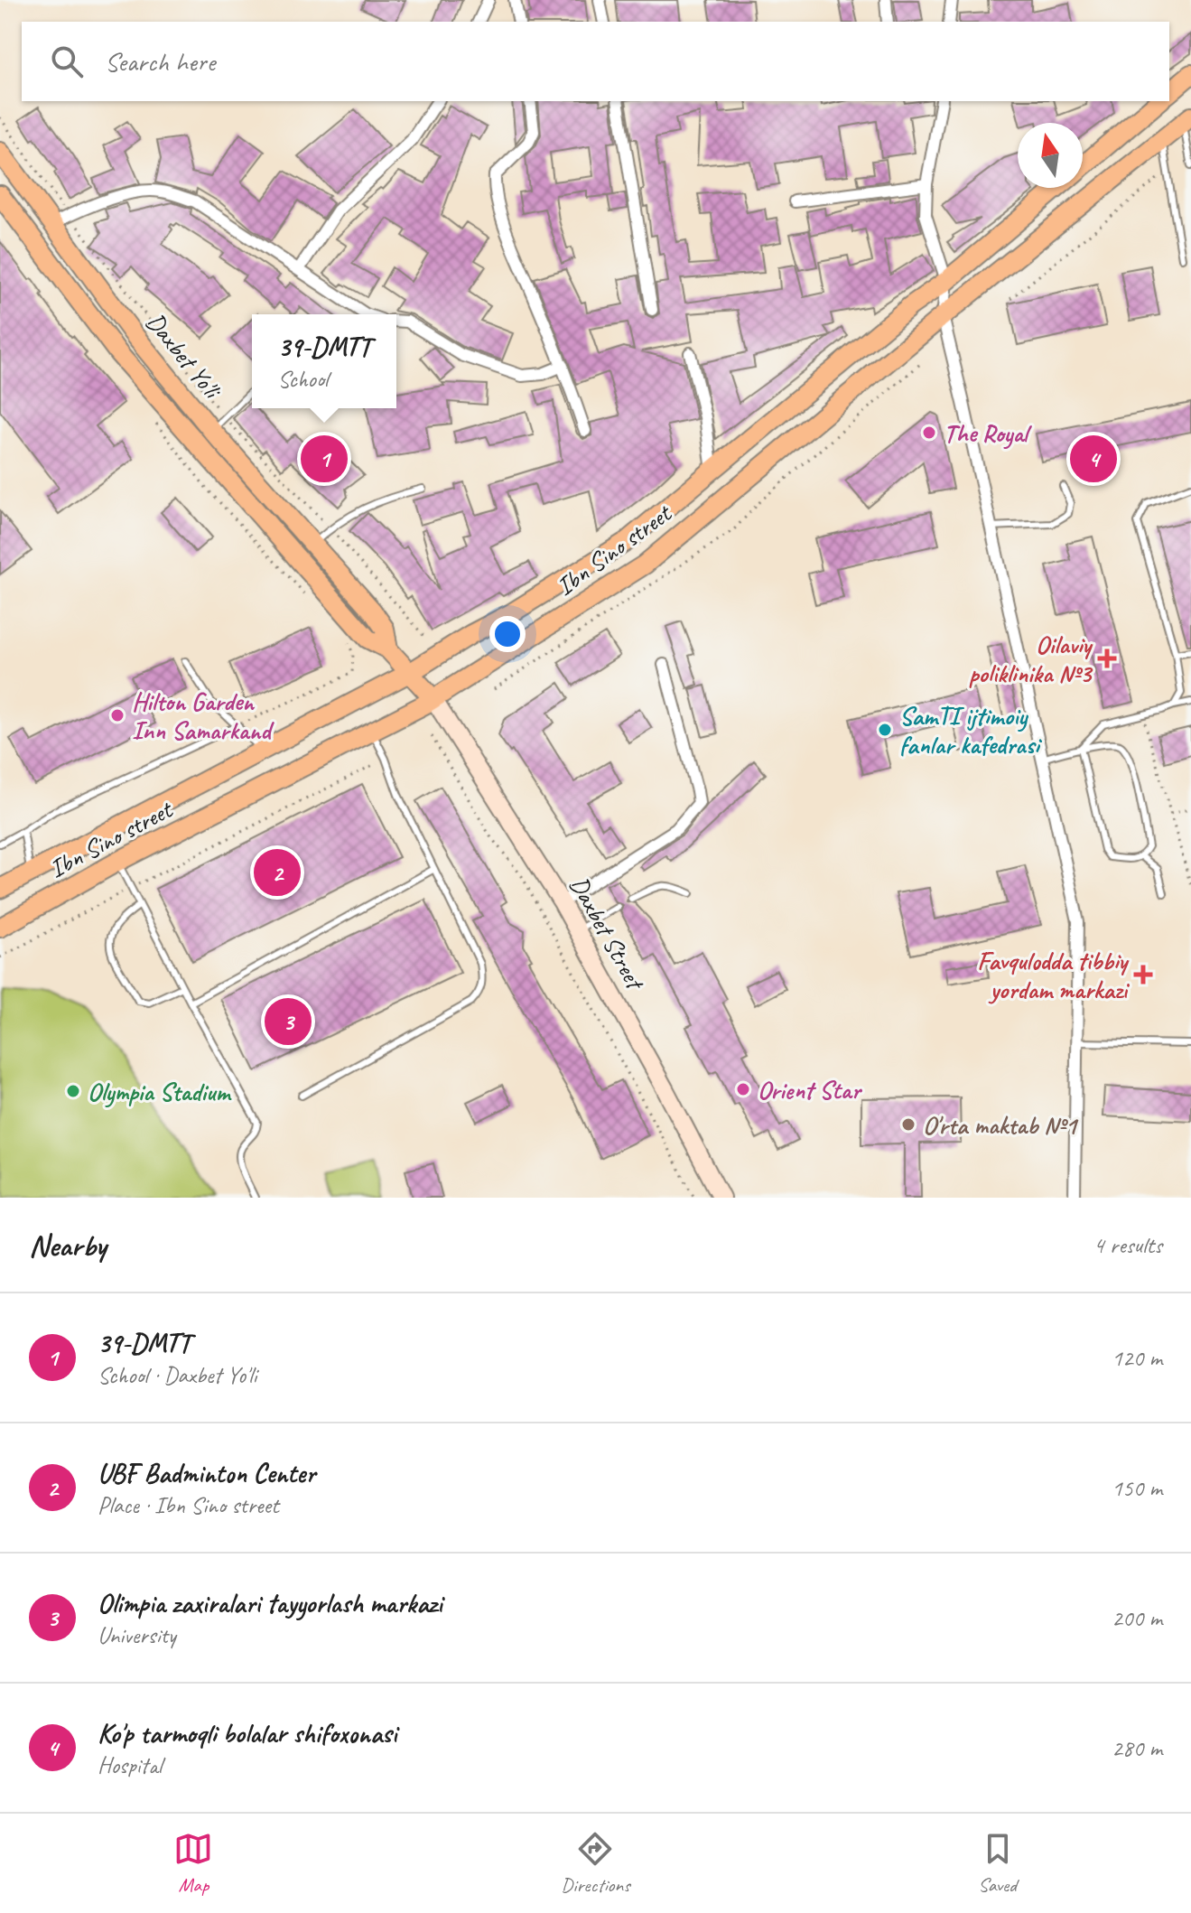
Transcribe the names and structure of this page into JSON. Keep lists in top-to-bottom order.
{
  "streets": {
    "main road": ["Daxbet Yo'li", "Ibn Sino street", "Daxbet Street"]
  },
  "crossings": [
    ["Daxbet Yo'li", "Ibn Sino street"],
    ["Daxbet Yo'li", "Daxbet Street"],
    ["Ibn Sino street", "Daxbet Street"]
  ],
  "places": {
    "other": [
      "The Royal",
      "Hilton Garden Inn Samarkand",
      "SamTI ijtimoiy fanlar kafedrasi",
      "Orient Star",
      "Olympia Stadium",
      "O'rta maktab №1"
    ],
    "health": ["Oilaviy poliklinika №3", "Favqulodda tibbiy yordam markazi"]
  },
  "north": "top",
  "page": {
    "search": "Search here",
    "popup": ["39-DMTT", "School"],
    "pins": [
      "1",
      "4",
      "2",
      "3"
    ],
    "heading": ["Nearby", "4 results"],
    "list": [
      {
        "mark": "1",
        "name": "39-DMTT",
        "note": "School · Daxbet Yo'li",
        "value": "120 m"
      },
      {
        "mark": "2",
        "name": "UBF Badminton Center",
        "note": "Place · Ibn Sino street",
        "value": "150 m"
      },
      {
        "mark": "3",
        "name": "Olimpia zaxiralari tayyorlash markazi",
        "note": "University",
        "value": "200 m"
      },
      {
        "mark": "4",
        "name": "Ko'p tarmoqli bolalar shifoxonasi",
        "note": "Hospital",
        "value": "280 m"
      }
    ],
    "nav": ["Map", "Directions", "Saved"]
  }
}
